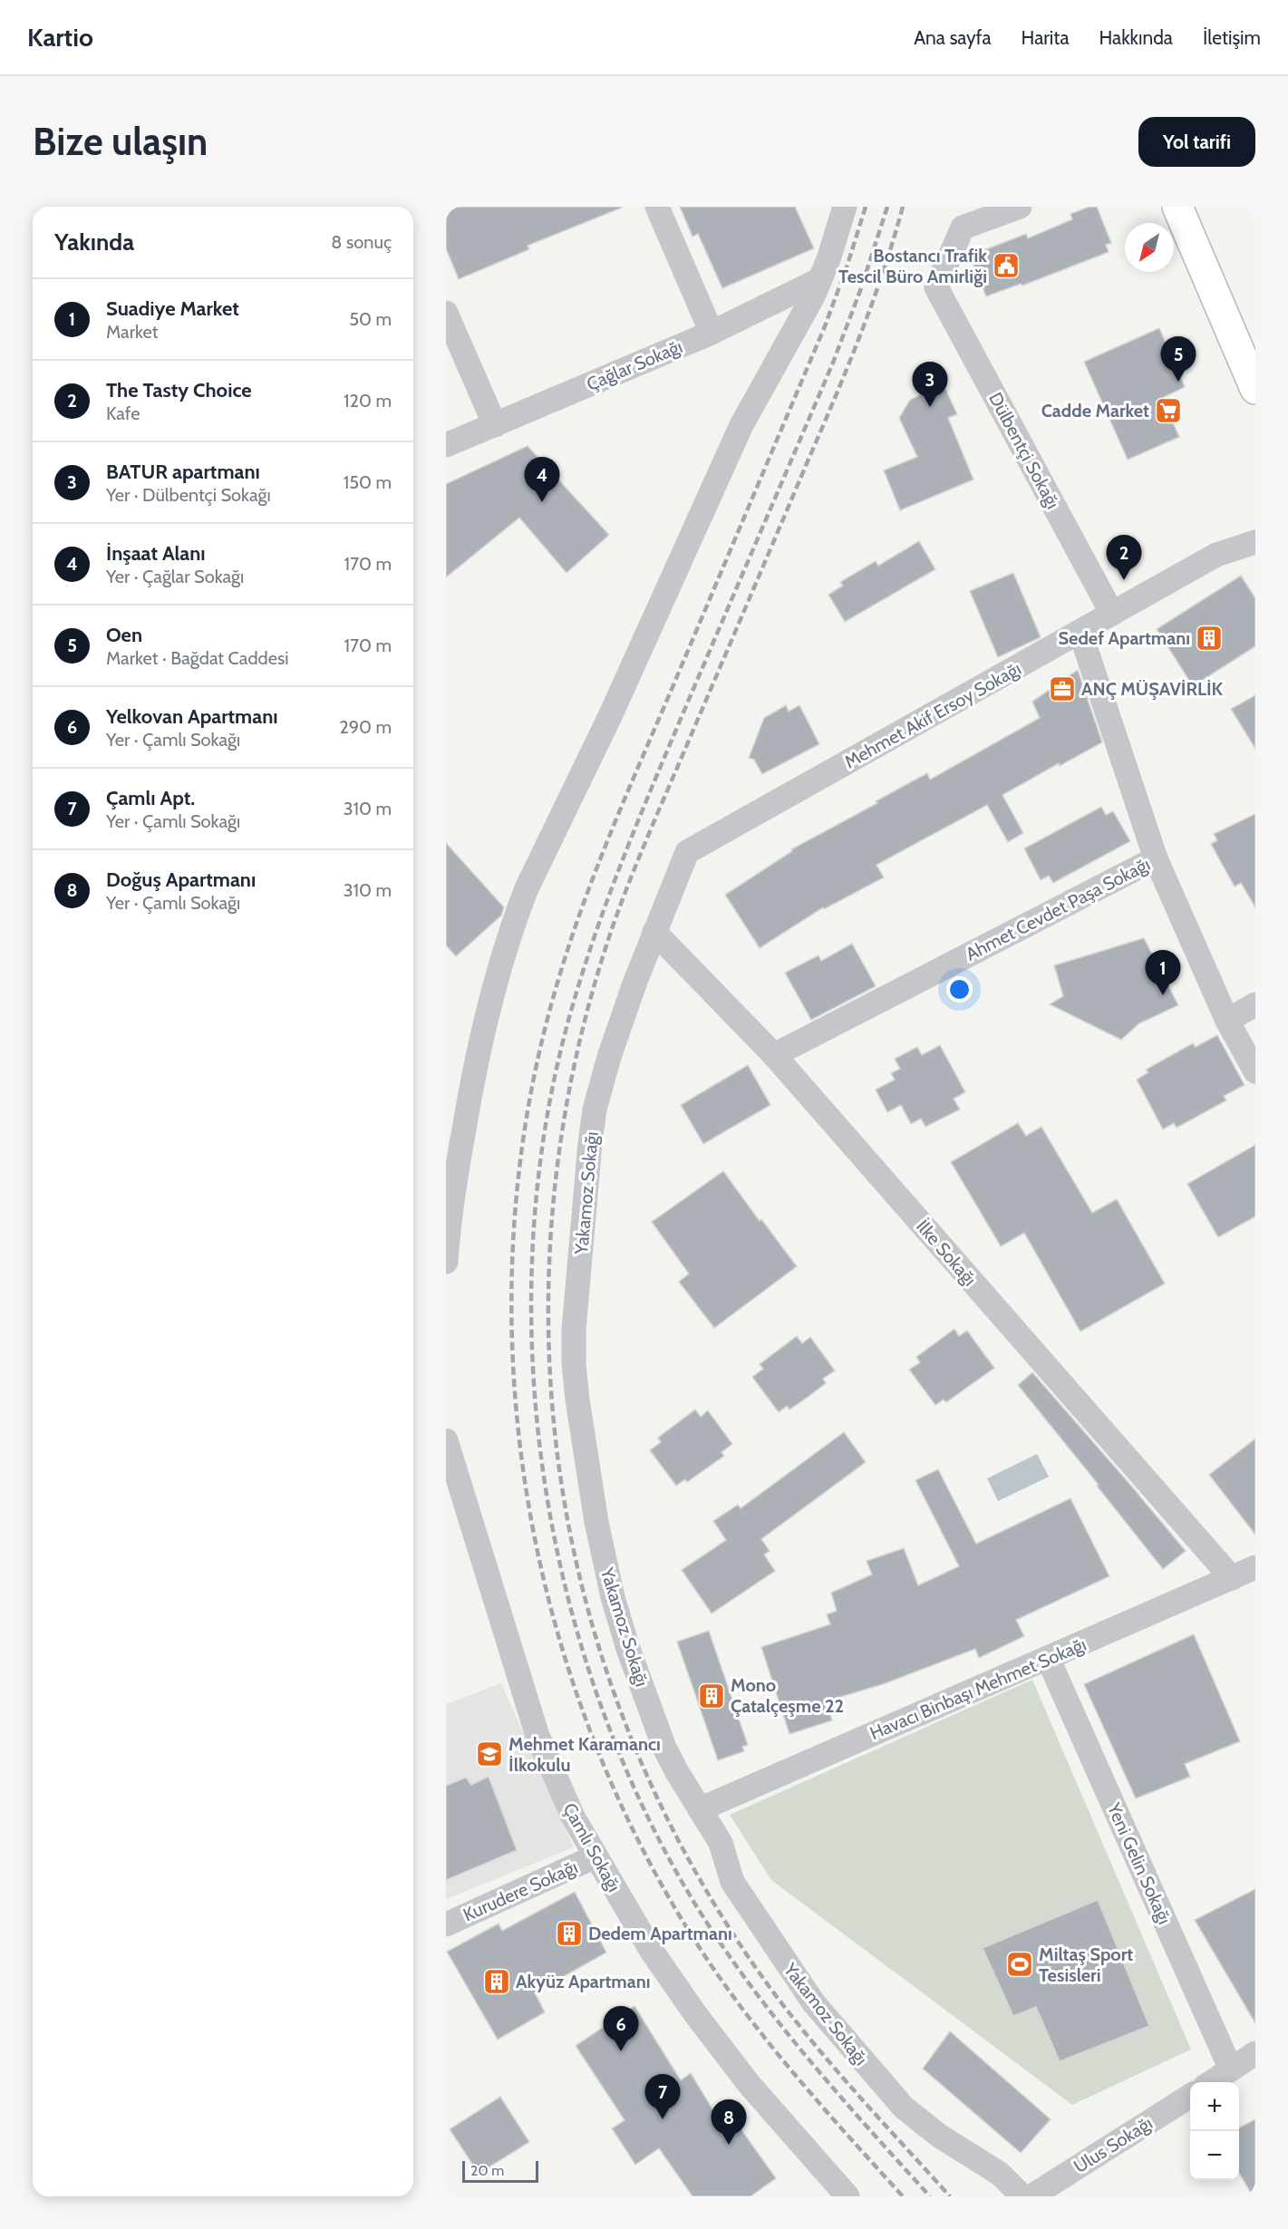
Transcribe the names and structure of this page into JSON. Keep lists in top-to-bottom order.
{
  "streets": {
    "street": [
      "Çağlar Sokağı",
      "Dülbentçi Sokağı",
      "Mehmet Akif Ersoy Sokağı",
      "Ahmet Cevdet Paşa Sokağı",
      "Yakamoz Sokağı",
      "İlke Sokağı",
      "Havacı Binbaşı Mehmet Sokağı",
      "Çamlı Sokağı",
      "Yeni Gelin Sokağı",
      "Kurudere Sokağı",
      "Ulus Sokağı"
    ]
  },
  "crossings": [
    ["Dülbentçi Sokağı", "Mehmet Akif Ersoy Sokağı"],
    ["Mehmet Akif Ersoy Sokağı", "Yakamoz Sokağı"],
    ["Mehmet Akif Ersoy Sokağı", "İlke Sokağı"],
    ["Ahmet Cevdet Paşa Sokağı", "İlke Sokağı"],
    ["Yakamoz Sokağı", "İlke Sokağı"],
    ["Yakamoz Sokağı", "Havacı Binbaşı Mehmet Sokağı"],
    ["İlke Sokağı", "Havacı Binbaşı Mehmet Sokağı"],
    ["Havacı Binbaşı Mehmet Sokağı", "Yeni Gelin Sokağı"],
    ["Çamlı Sokağı", "Kurudere Sokağı"]
  ],
  "places": {
    "public building": ["Bostancı Trafik Tescil Büro Amirliği"],
    "supermarket": ["Cadde Market"],
    "building": [
      "Sedef Apartmanı",
      "Mono Çatalçeşme 22",
      "Dedem Apartmanı",
      "Akyüz Apartmanı"
    ],
    "office": ["ANÇ MÜŞAVİRLİK"],
    "school or university": ["Mehmet Karamancı İlkokulu"],
    "sports": ["Miltaş Sport Tesisleri"]
  },
  "scale_bar": "20 m",
  "north": "bottom left",
  "page": {
    "header": "Kartio",
    "nav": [
      "Ana sayfa",
      "Harita",
      "Hakkında",
      "İletişim"
    ],
    "buttons": "Yol tarifi",
    "title": "Bize ulaşın",
    "heading": ["Yakında", "8 sonuç"],
    "list": [
      {
        "mark": "1",
        "name": "Suadiye Market",
        "note": "Market",
        "value": "50 m"
      },
      {
        "mark": "2",
        "name": "The Tasty Choice",
        "note": "Kafe",
        "value": "120 m"
      },
      {
        "mark": "3",
        "name": "BATUR apartmanı",
        "note": "Yer · Dülbentçi Sokağı",
        "value": "150 m"
      },
      {
        "mark": "4",
        "name": "İnşaat Alanı",
        "note": "Yer · Çağlar Sokağı",
        "value": "170 m"
      },
      {
        "mark": "5",
        "name": "Oen",
        "note": "Market · Bağdat Caddesi",
        "value": "170 m"
      },
      {
        "mark": "6",
        "name": "Yelkovan Apartmanı",
        "note": "Yer · Çamlı Sokağı",
        "value": "290 m"
      },
      {
        "mark": "7",
        "name": "Çamlı Apt.",
        "note": "Yer · Çamlı Sokağı",
        "value": "310 m"
      },
      {
        "mark": "8",
        "name": "Doğuş Apartmanı",
        "note": "Yer · Çamlı Sokağı",
        "value": "310 m"
      }
    ],
    "pins": [
      "5",
      "3",
      "4",
      "2",
      "1",
      "6",
      "7",
      "8"
    ],
    "map_buttons": ["+", "−"],
    "scale": "20 m"
  }
}
